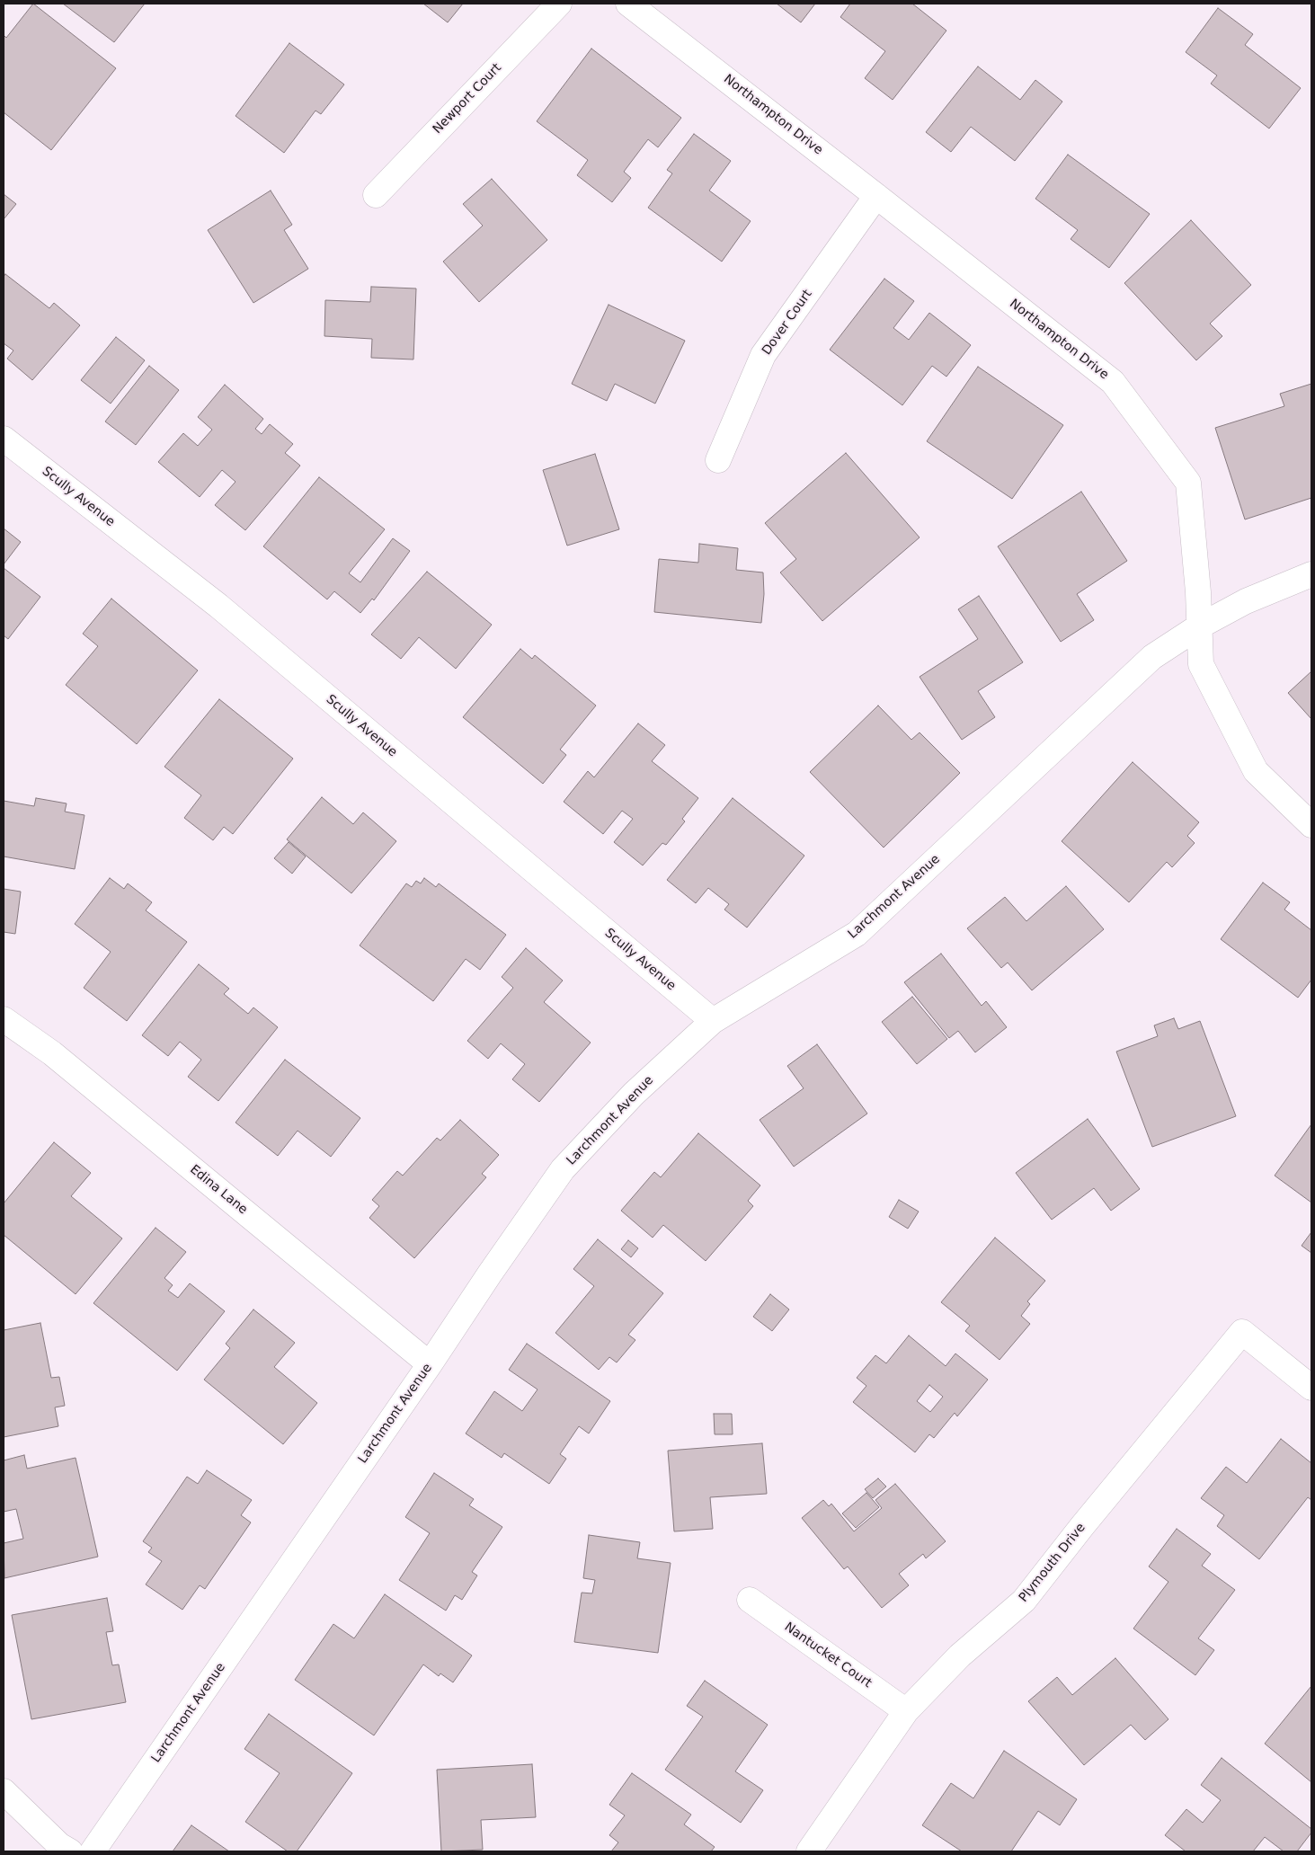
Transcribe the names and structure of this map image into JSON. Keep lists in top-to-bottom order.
{
  "streets": {
    "street": [
      "Newport Court",
      "Northampton Drive",
      "Dover Court",
      "Scully Avenue",
      "Larchmont Avenue",
      "Edina Lane",
      "Plymouth Drive",
      "Nantucket Court"
    ]
  },
  "crossings": [
    ["Northampton Drive", "Dover Court"],
    ["Northampton Drive", "Larchmont Avenue"],
    ["Scully Avenue", "Larchmont Avenue"],
    ["Larchmont Avenue", "Edina Lane"],
    ["Plymouth Drive", "Nantucket Court"]
  ]
}
